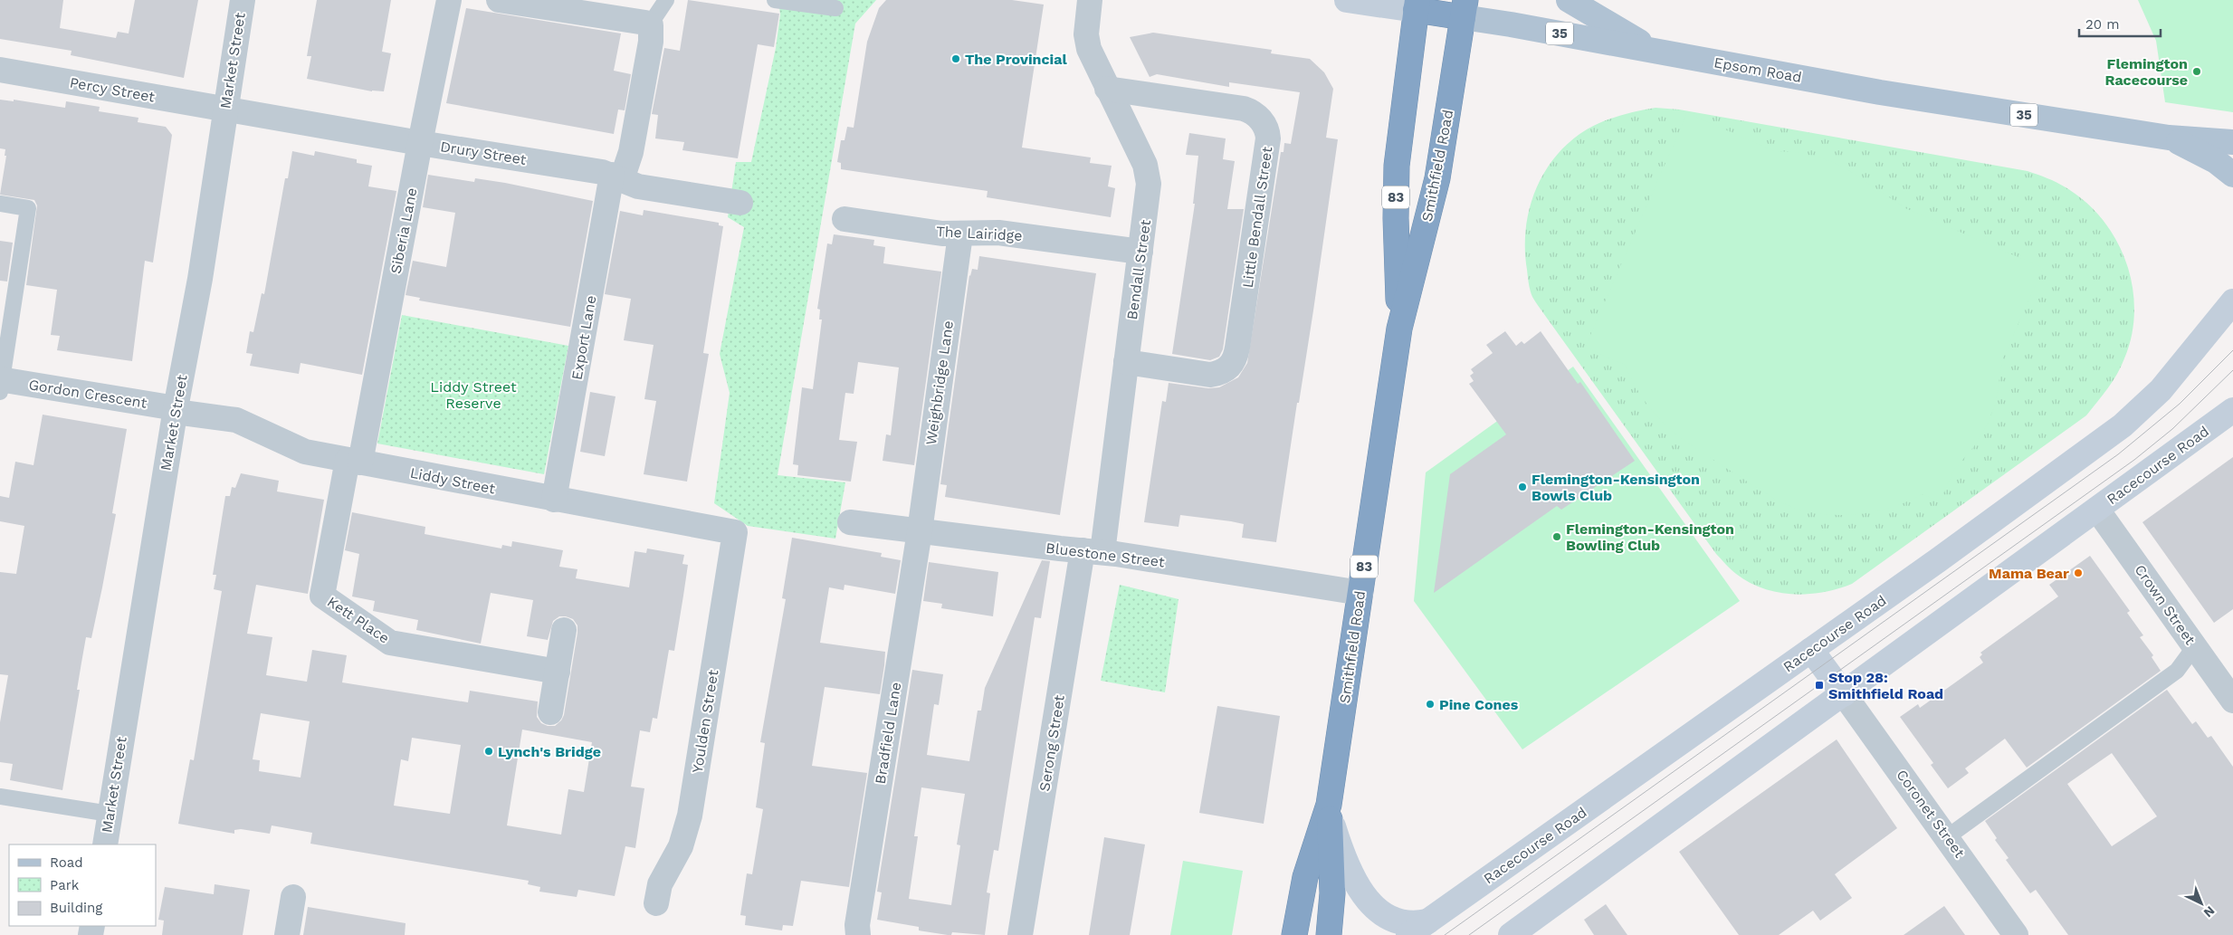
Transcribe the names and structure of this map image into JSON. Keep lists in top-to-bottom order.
{
  "streets": {
    "highway": [
      "35",
      "Epsom Road",
      "Smithfield Road",
      "83"
    ],
    "main road": ["Racecourse Road"],
    "street": [
      "Market Street",
      "Percy Street",
      "Drury Street",
      "Little Bendall Street",
      "Siberia Lane",
      "The Lairidge",
      "Bendall Street",
      "Export Lane",
      "Weighbridge Lane",
      "Gordon Crescent",
      "Liddy Street",
      "Bluestone Street",
      "Crown Street",
      "Kett Place",
      "Youlden Street",
      "Bradfield Lane",
      "Serong Street",
      "Coronet Street"
    ]
  },
  "crossings": [
    ["Market Street", "Percy Street"],
    ["Market Street", "Drury Street"],
    ["Market Street", "Gordon Crescent"],
    ["Market Street", "Liddy Street"],
    ["Epsom Road", "Smithfield Road"],
    ["Percy Street", "Drury Street"],
    ["Drury Street", "Siberia Lane"],
    ["Drury Street", "Export Lane"],
    ["Smithfield Road", "Bluestone Street"],
    ["Little Bendall Street", "Bendall Street"],
    ["Siberia Lane", "Liddy Street"],
    ["Siberia Lane", "Kett Place"],
    ["The Lairidge", "Bendall Street"],
    ["The Lairidge", "Weighbridge Lane"],
    ["Bendall Street", "Bluestone Street"],
    ["Bendall Street", "Serong Street"],
    ["Export Lane", "Liddy Street"],
    ["Weighbridge Lane", "Bluestone Street"],
    ["Weighbridge Lane", "Bradfield Lane"],
    ["Gordon Crescent", "Liddy Street"],
    ["Racecourse Road", "Crown Street"],
    ["Racecourse Road", "Coronet Street"],
    ["Liddy Street", "Kett Place"],
    ["Liddy Street", "Youlden Street"],
    ["Bluestone Street", "Bradfield Lane"],
    ["Bluestone Street", "Serong Street"]
  ],
  "parks": ["Liddy Street Reserve"],
  "places": {
    "other": [
      "The Provincial",
      "Flemington Racecourse",
      "Flemington-Kensington Bowls Club",
      "Flemington-Kensington Bowling Club",
      "Mama Bear",
      "Pine Cones",
      "Lynch's Bridge"
    ],
    "transit": ["Stop 28: Smithfield Road"]
  },
  "legend": ["Road", "Park", "Building"],
  "scale_bar": "20 m",
  "north": "bottom right"
}
